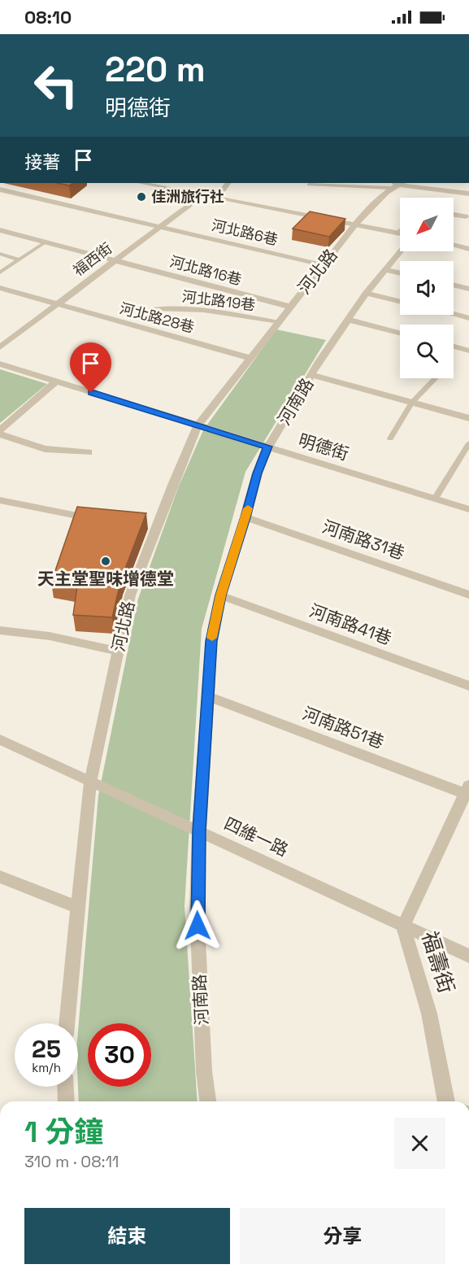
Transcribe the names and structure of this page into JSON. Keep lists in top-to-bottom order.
{
  "streets": {
    "street": [
      "河北路6巷",
      "福西街",
      "河北路16巷",
      "河北路",
      "河北路28巷",
      "河南路",
      "明德街",
      "河南路31巷",
      "河南路41巷",
      "河南路51巷",
      "四維一路",
      "福壽街"
    ],
    "lane": ["河北路19巷"]
  },
  "crossings": [
    ["河北路6巷", "福西街"],
    ["河北路6巷", "河北路"],
    ["福西街", "河北路16巷"],
    ["福西街", "河北路28巷"],
    ["河北路16巷", "河北路"],
    ["河北路", "河北路19巷"],
    ["河北路", "河北路28巷"],
    ["河北路", "明德街"],
    ["河北路", "四維一路"],
    ["河南路", "明德街"],
    ["河南路", "河南路31巷"],
    ["河南路", "河南路41巷"],
    ["河南路", "河南路51巷"],
    ["河南路", "四維一路"],
    ["河南路51巷", "福壽街"],
    ["四維一路", "福壽街"]
  ],
  "places": ["佳洲旅行社", "天主堂聖味增德堂"],
  "north": "bottom left",
  "page": {
    "status": "08:10",
    "turn": ["220 m", "明德街"],
    "then": "接著",
    "speed": "25 km/h",
    "limit": "30",
    "heading": ["1 分鐘", "310 m · 08:11"],
    "buttons": ["結束", "分享"]
  }
}
